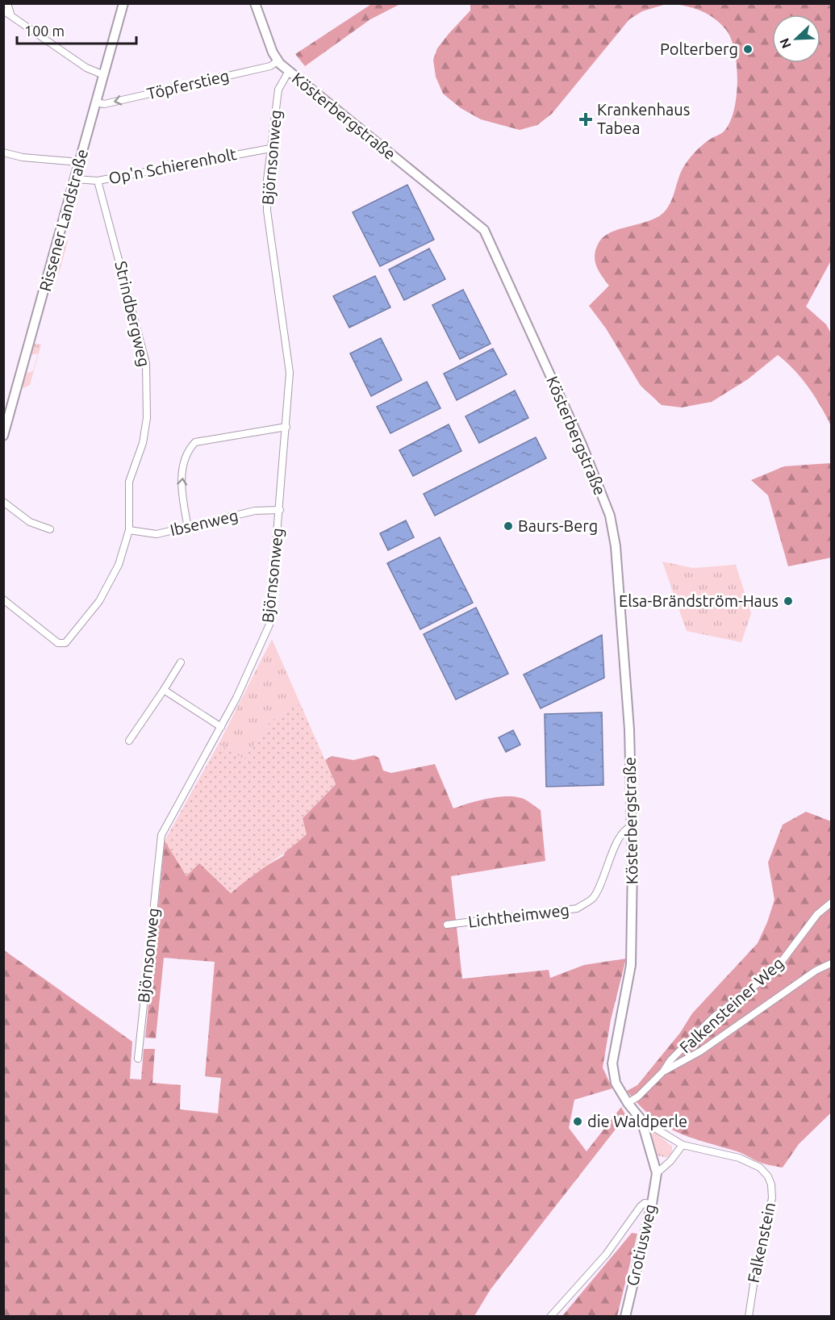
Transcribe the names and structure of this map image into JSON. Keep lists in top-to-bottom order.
{
  "streets": {
    "street": [
      "Töpferstieg",
      "Kösterbergstraße",
      "Björnsonweg",
      "Op'n Schierenholt",
      "Rissener Landstraße",
      "Strindbergweg",
      "Ibsenweg",
      "Lichtheimweg",
      "Falkensteiner Weg",
      "Falkenstein",
      "Grotiusweg"
    ]
  },
  "crossings": [
    ["Töpferstieg", "Kösterbergstraße"],
    ["Töpferstieg", "Rissener Landstraße"],
    ["Kösterbergstraße", "Björnsonweg"],
    ["Kösterbergstraße", "Lichtheimweg"],
    ["Kösterbergstraße", "Falkensteiner Weg"],
    ["Kösterbergstraße", "Falkenstein"],
    ["Kösterbergstraße", "Grotiusweg"],
    ["Björnsonweg", "Op'n Schierenholt"],
    ["Björnsonweg", "Ibsenweg"],
    ["Op'n Schierenholt", "Rissener Landstraße"],
    ["Op'n Schierenholt", "Strindbergweg"],
    ["Strindbergweg", "Ibsenweg"]
  ],
  "one_way": ["Töpferstieg"],
  "places": {
    "other": [
      "Polterberg",
      "Baurs-Berg",
      "Elsa-Brändström-Haus",
      "die Waldperle"
    ],
    "health": ["Krankenhaus Tabea"]
  },
  "scale_bar": "100 m",
  "north": "bottom left"
}
